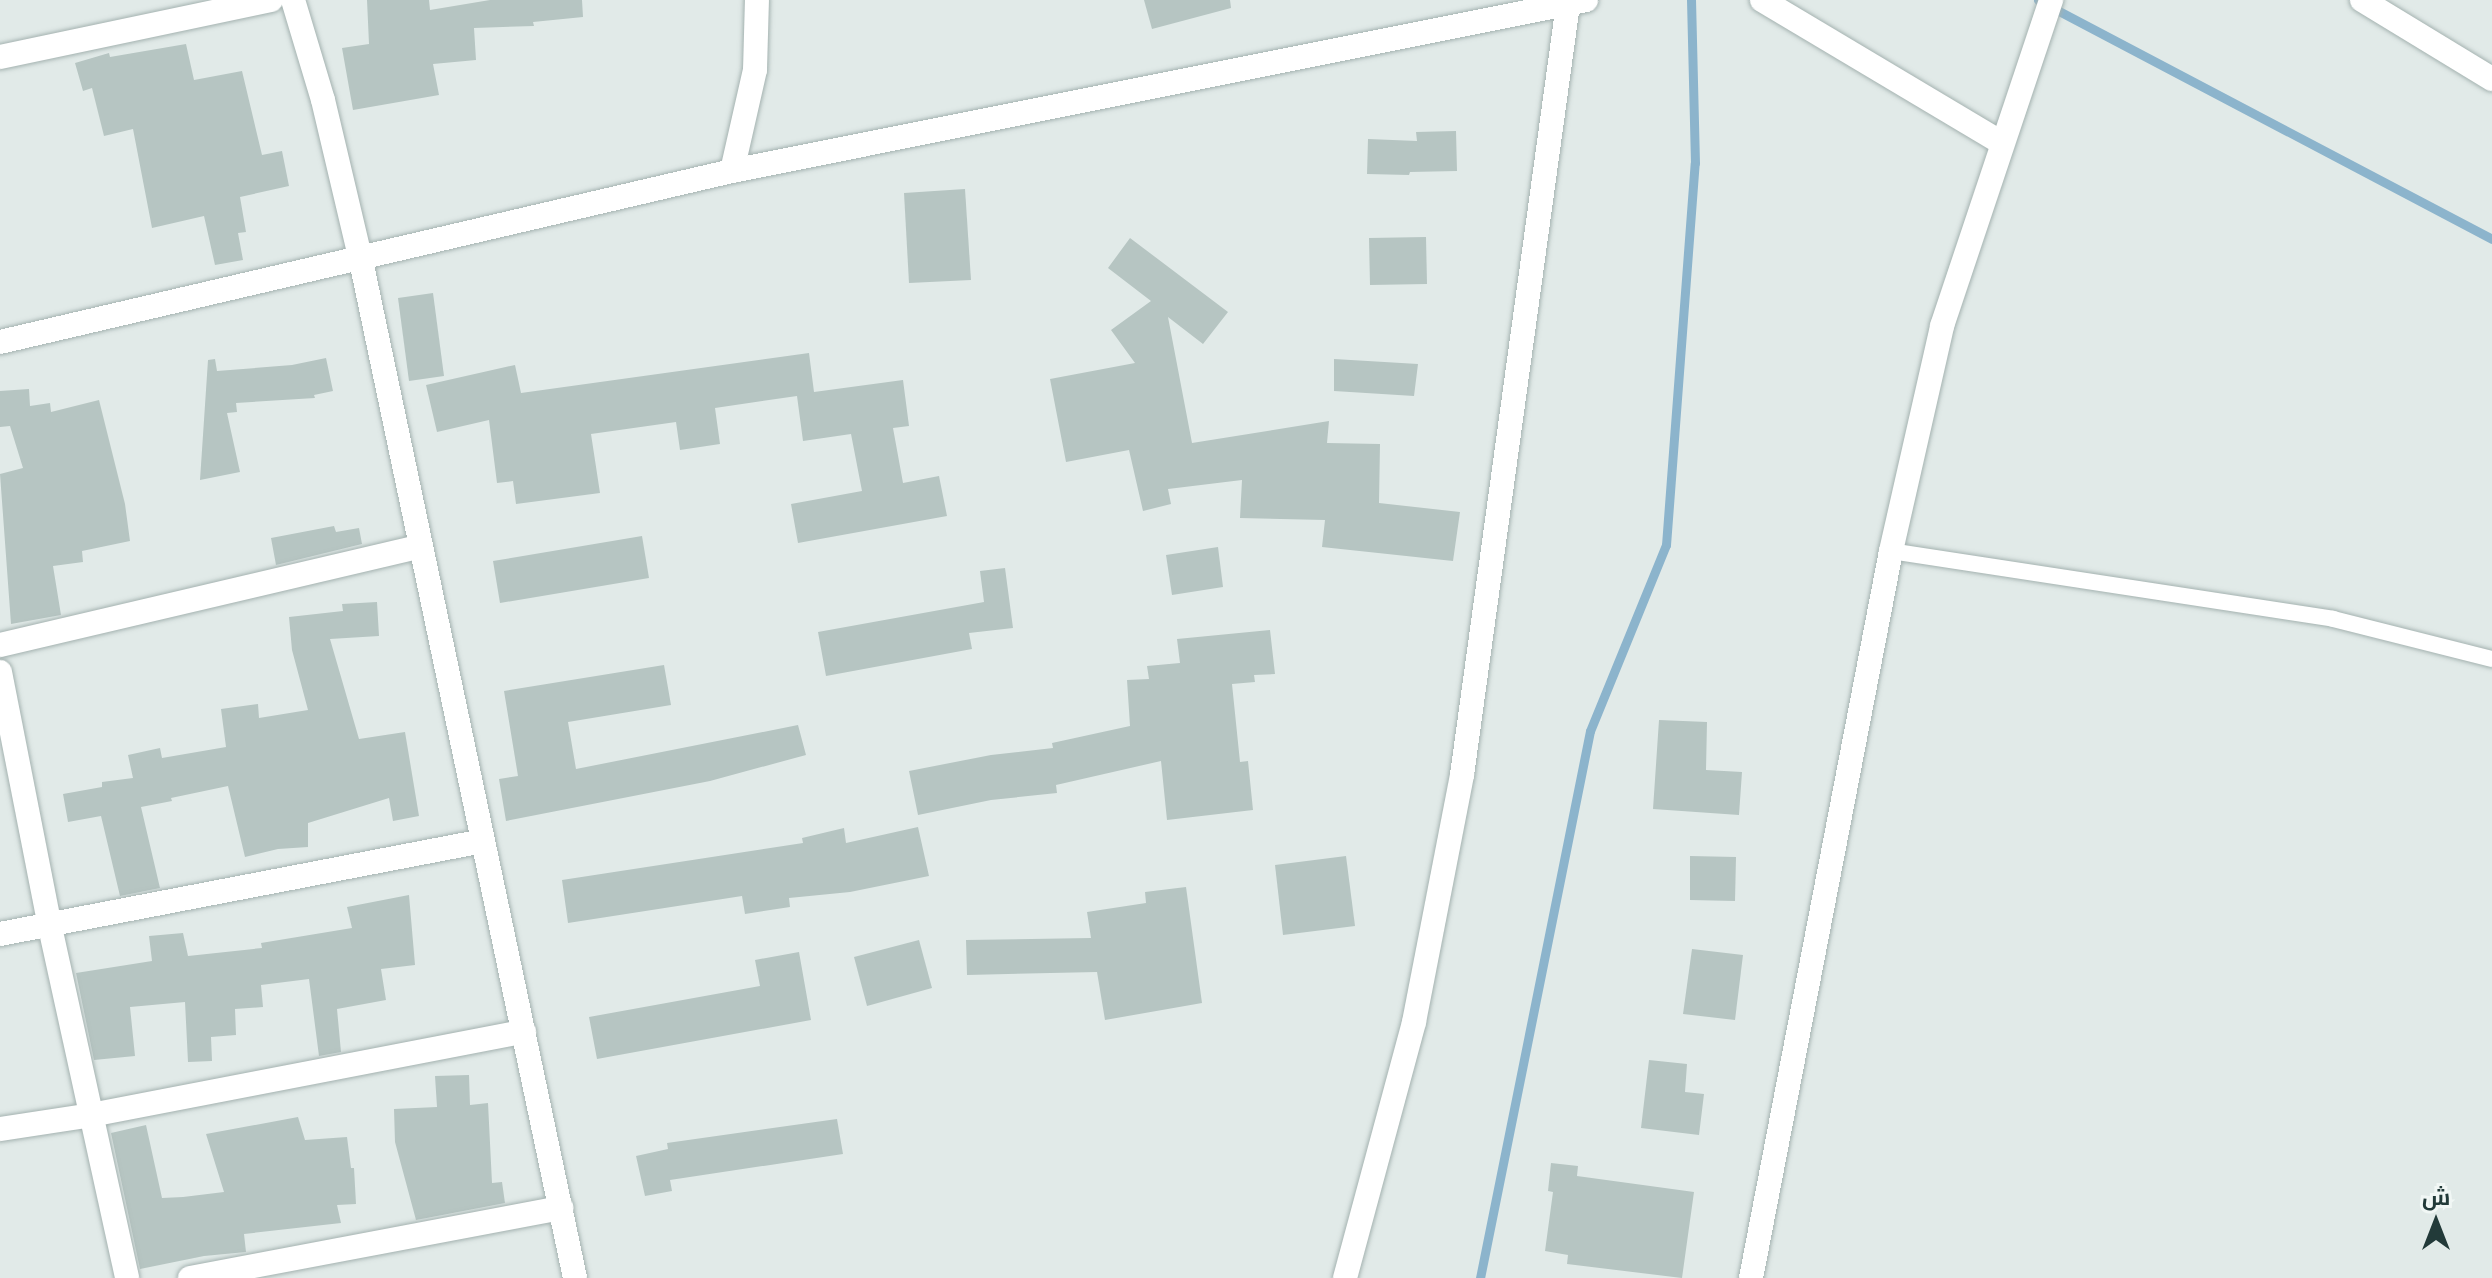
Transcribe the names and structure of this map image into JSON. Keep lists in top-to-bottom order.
{
  "north": "top"
}
